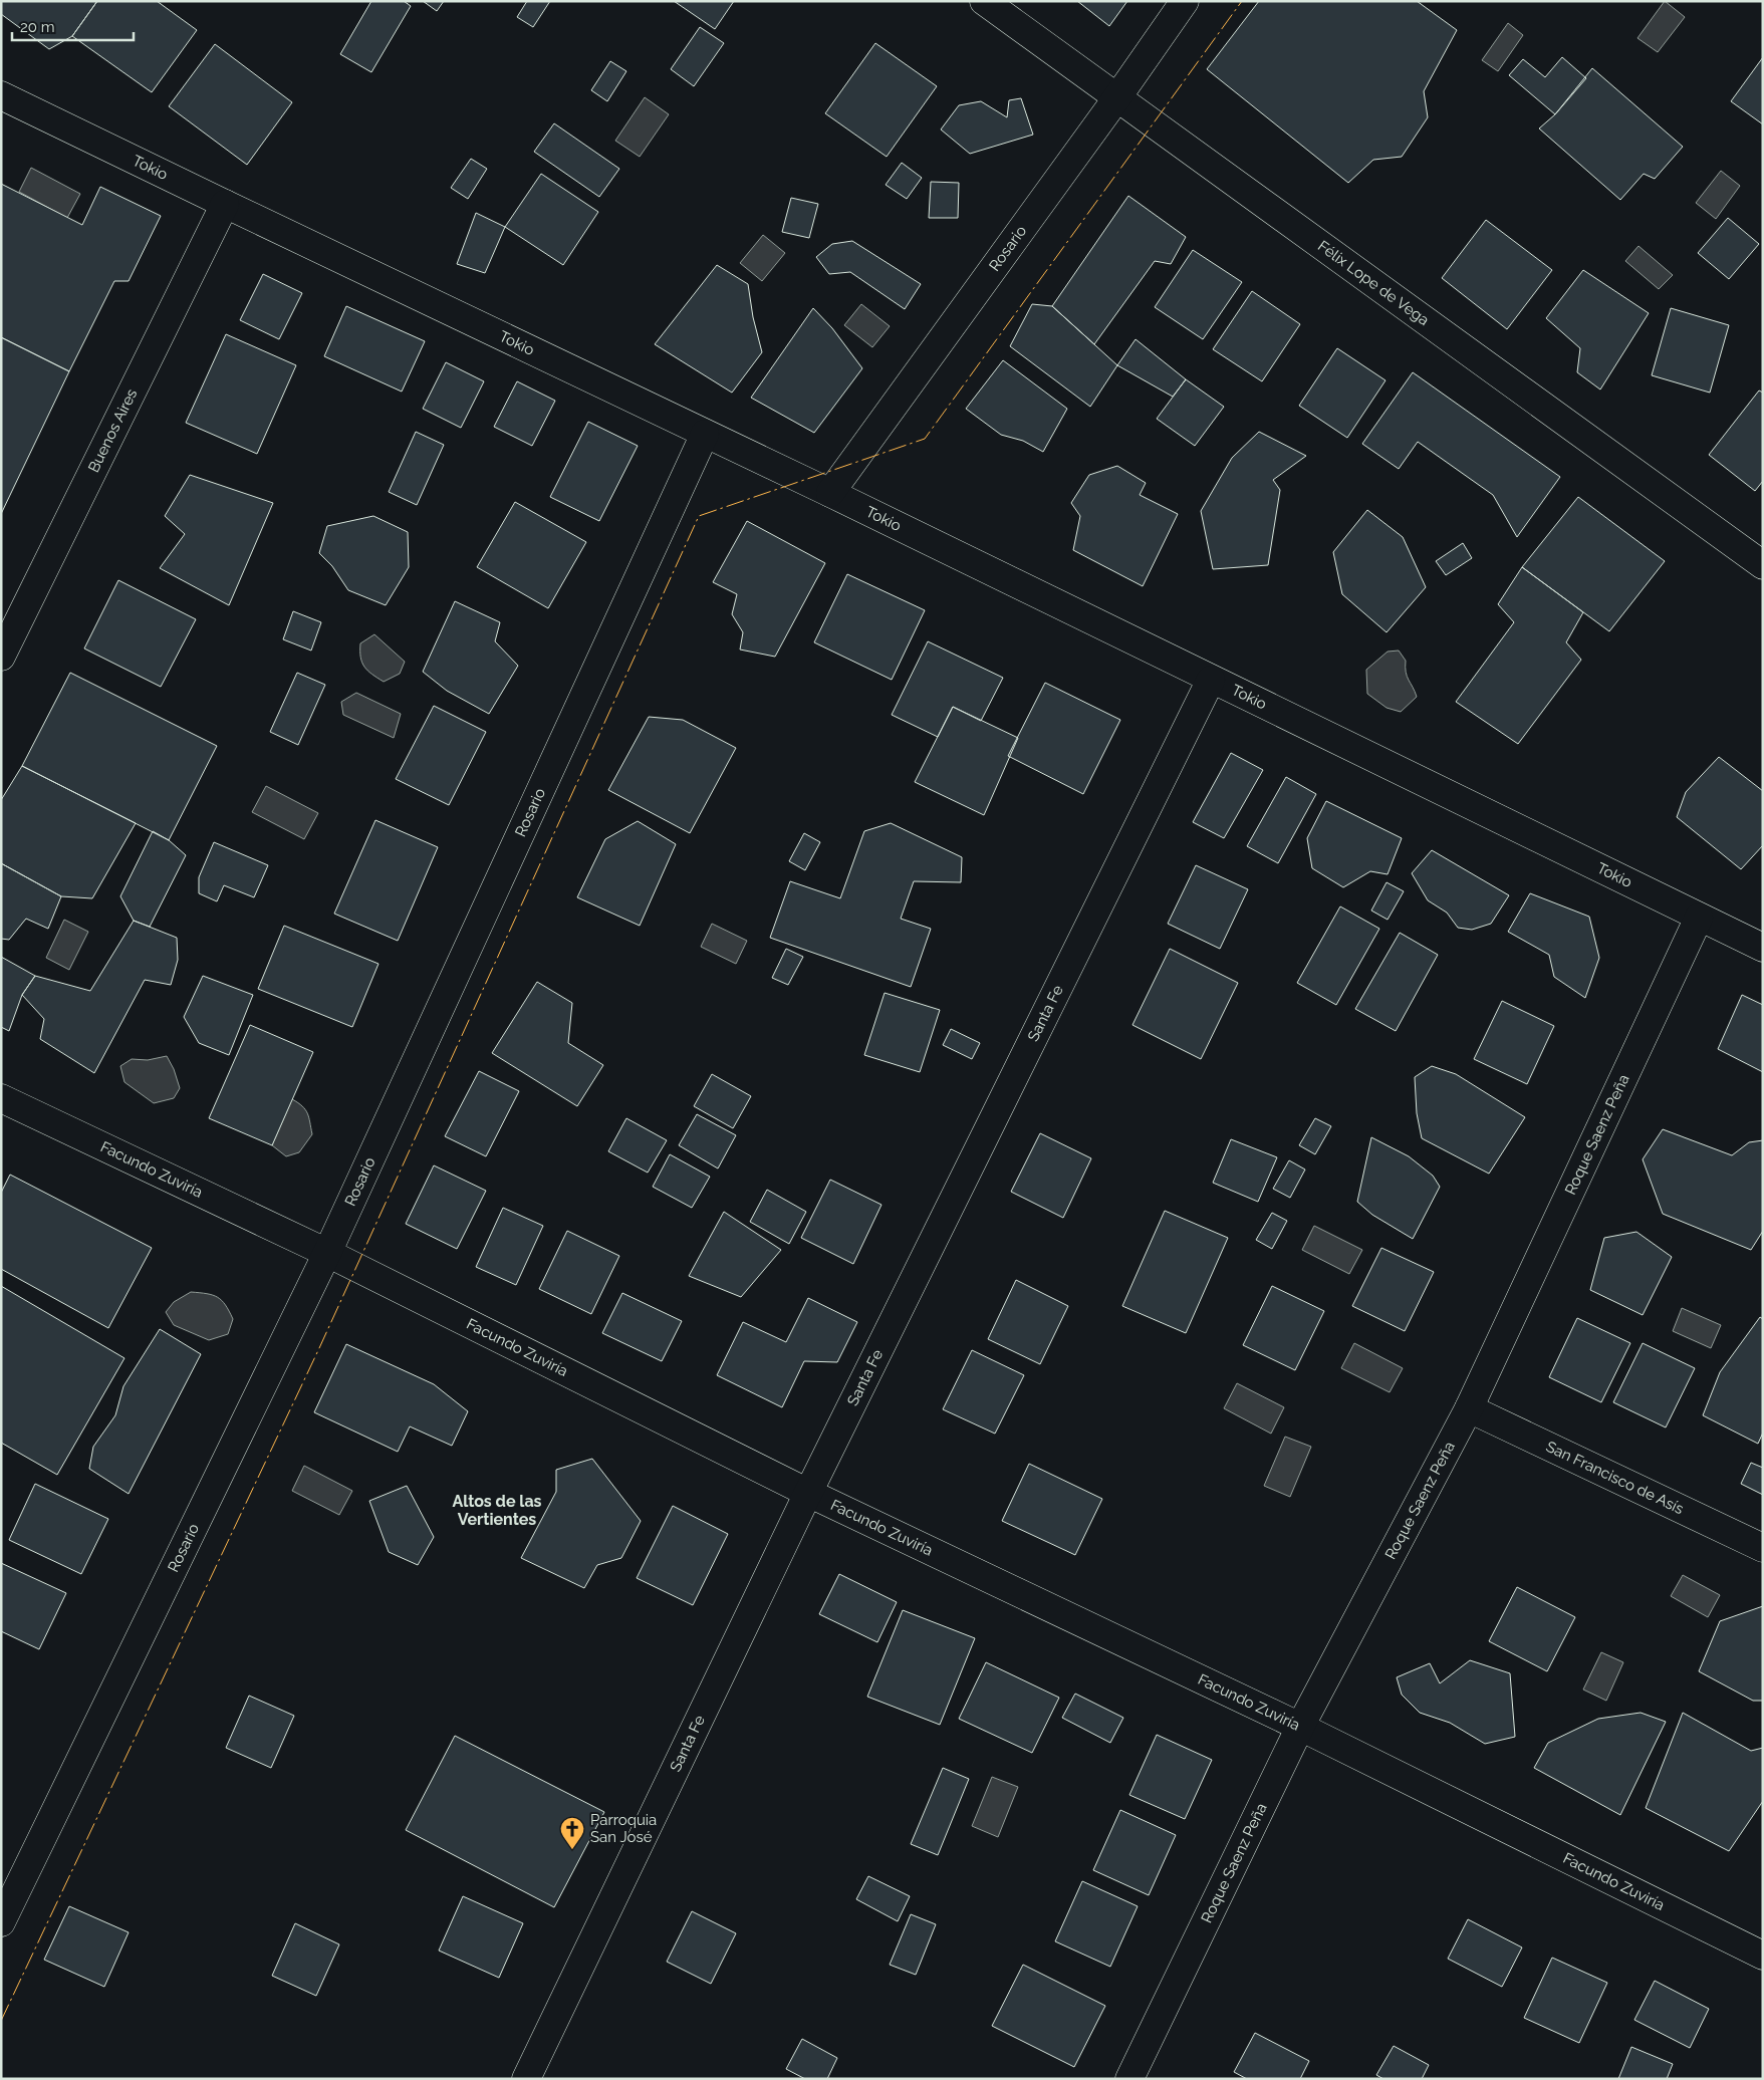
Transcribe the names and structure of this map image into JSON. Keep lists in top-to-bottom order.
{
  "streets": {
    "street": [
      "Tokio",
      "Rosario",
      "Félix Lope de Vega",
      "Buenos Aires",
      "Santa Fe",
      "Roque Saenz Peña",
      "Facundo Zuviría",
      "San Francisco de Asís"
    ]
  },
  "crossings": [
    ["Tokio", "Rosario"],
    ["Tokio", "Buenos Aires"],
    ["Tokio", "Santa Fe"],
    ["Tokio", "Roque Saenz Peña"],
    ["Rosario", "Félix Lope de Vega"],
    ["Rosario", "Facundo Zuviría"],
    ["Santa Fe", "Facundo Zuviría"],
    ["Roque Saenz Peña", "Facundo Zuviría"],
    ["Roque Saenz Peña", "San Francisco de Asís"]
  ],
  "districts": ["Altos de las Vertientes"],
  "places": {
    "church": ["Parroquia San José"]
  },
  "scale_bar": "20 m"
}
